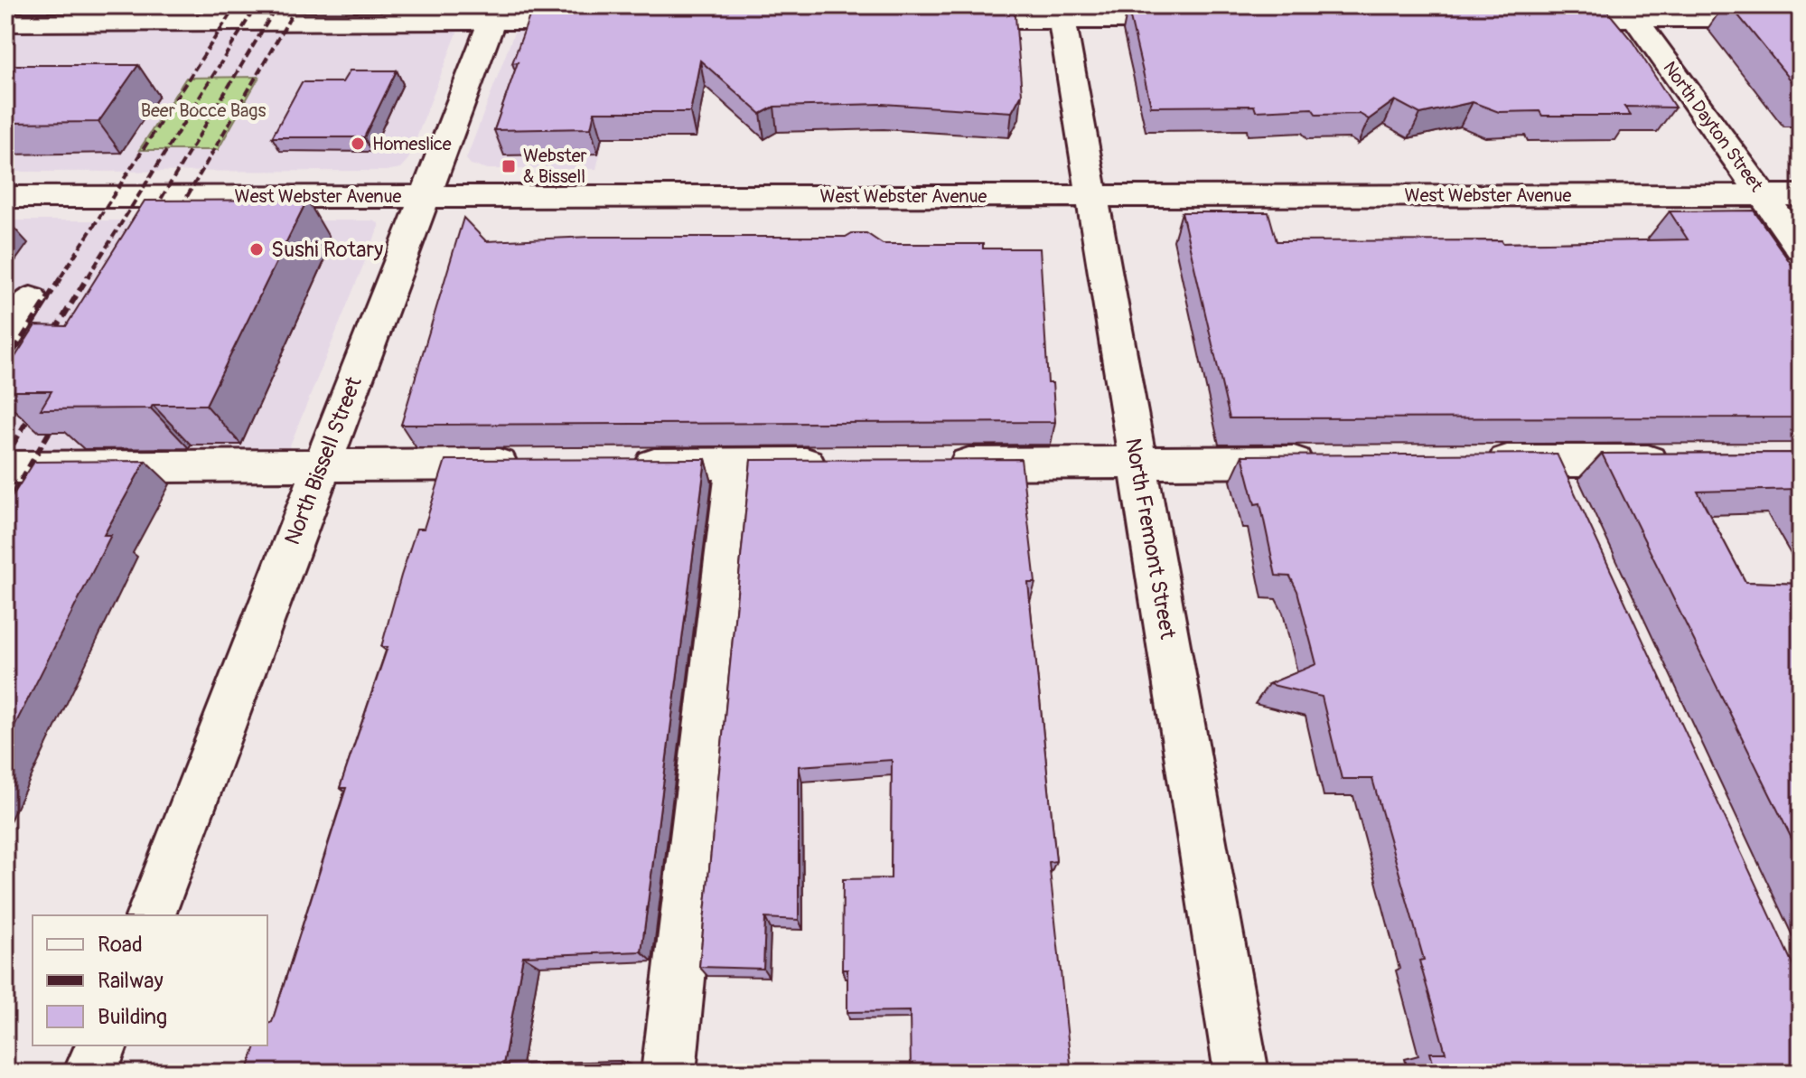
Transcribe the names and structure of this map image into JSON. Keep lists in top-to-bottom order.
{
  "streets": {
    "street": [
      "North Dayton Street",
      "West Webster Avenue",
      "North Bissell Street",
      "North Fremont Street"
    ]
  },
  "crossings": [
    ["North Dayton Street", "West Webster Avenue"],
    ["West Webster Avenue", "North Bissell Street"],
    ["West Webster Avenue", "North Fremont Street"]
  ],
  "parks": ["Beer Bocce Bags"],
  "places": {
    "other": ["Homeslice", "Sushi Rotary"],
    "transit": ["Webster & Bissell"]
  },
  "legend": ["Road", "Railway", "Building"]
}
